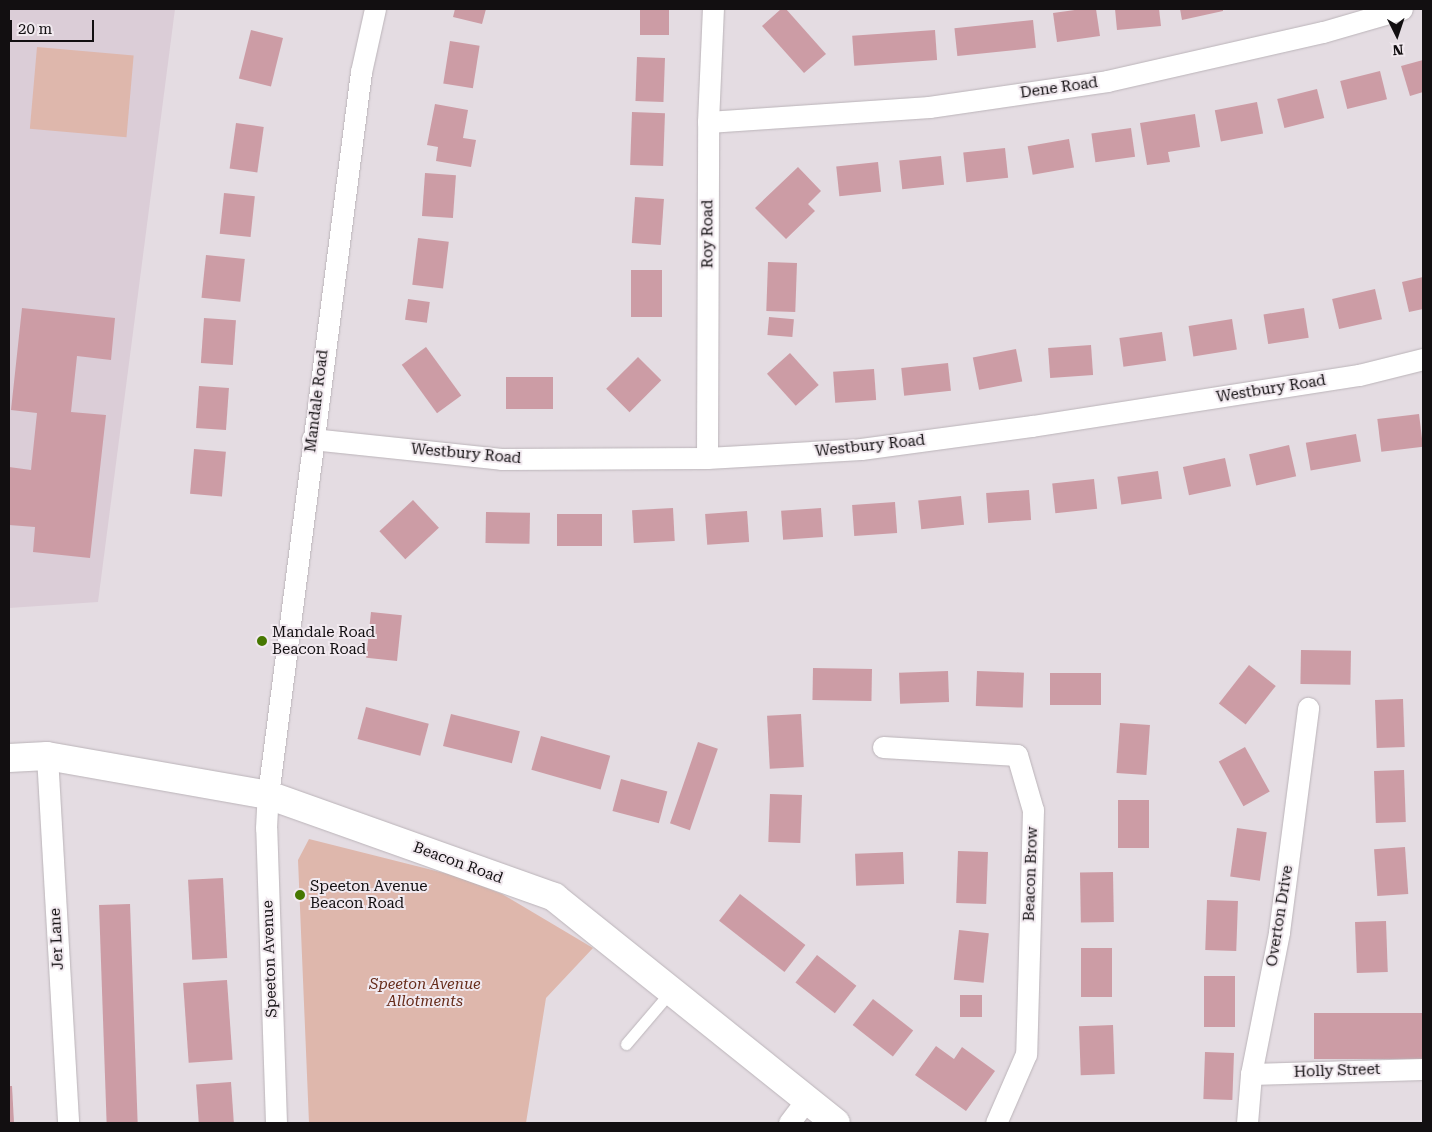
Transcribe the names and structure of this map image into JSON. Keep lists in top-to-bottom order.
{
  "streets": {
    "main road": ["Beacon Road"],
    "street": [
      "Dene Road",
      "Roy Road",
      "Westbury Road",
      "Mandale Road",
      "Beacon Brow",
      "Overton Drive",
      "Jer Lane",
      "Speeton Avenue",
      "Holly Street"
    ]
  },
  "crossings": [
    ["Dene Road", "Roy Road"],
    ["Roy Road", "Westbury Road"],
    ["Westbury Road", "Mandale Road"],
    ["Mandale Road", "Beacon Road"],
    ["Mandale Road", "Speeton Avenue"],
    ["Beacon Road", "Jer Lane"],
    ["Beacon Road", "Speeton Avenue"],
    ["Overton Drive", "Holly Street"]
  ],
  "parks": ["Speeton Avenue Allotments"],
  "places": ["Mandale Road Beacon Road", "Speeton Avenue Beacon Road"],
  "scale_bar": "20 m",
  "north": "bottom"
}
